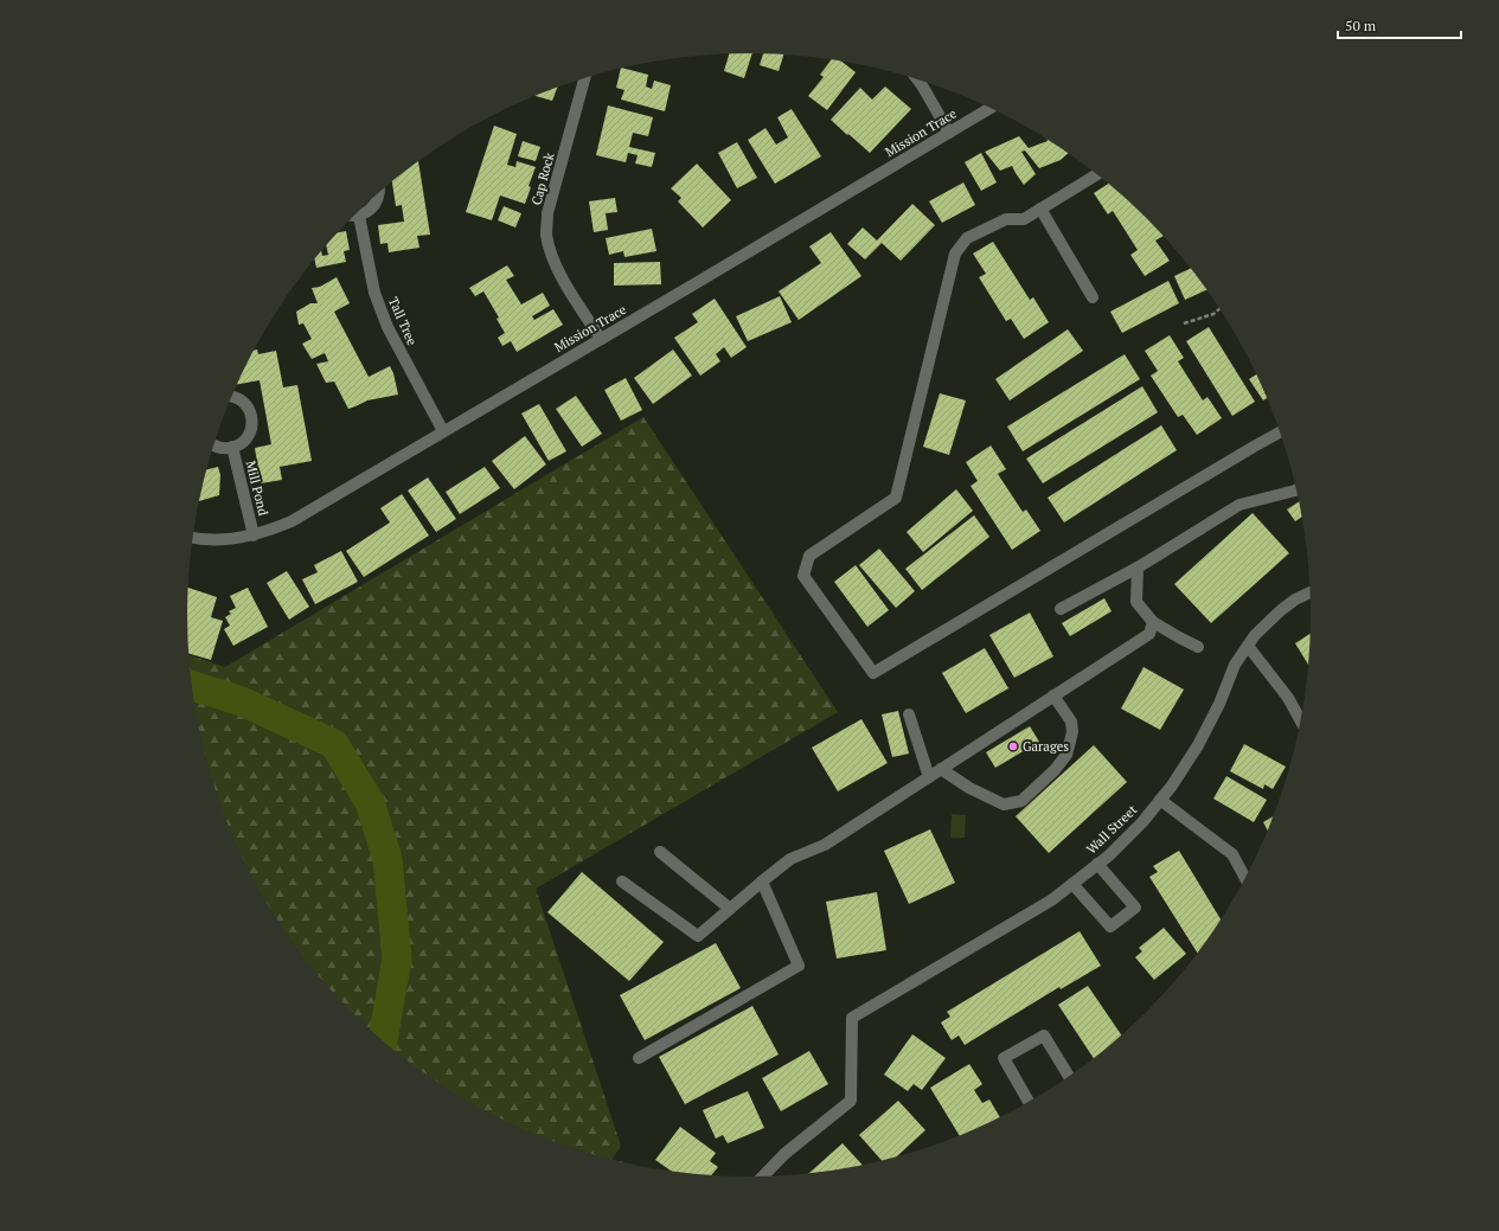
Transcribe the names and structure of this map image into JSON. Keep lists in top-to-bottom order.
{
  "streets": {
    "street": [
      "Mission Trace",
      "Cap Rock",
      "Tall Tree",
      "Mill Pond",
      "Wall Street"
    ]
  },
  "crossings": [
    ["Mission Trace", "Cap Rock"],
    ["Mission Trace", "Tall Tree"],
    ["Mission Trace", "Mill Pond"]
  ],
  "places": ["Garages"],
  "scale_bar": "50 m"
}
